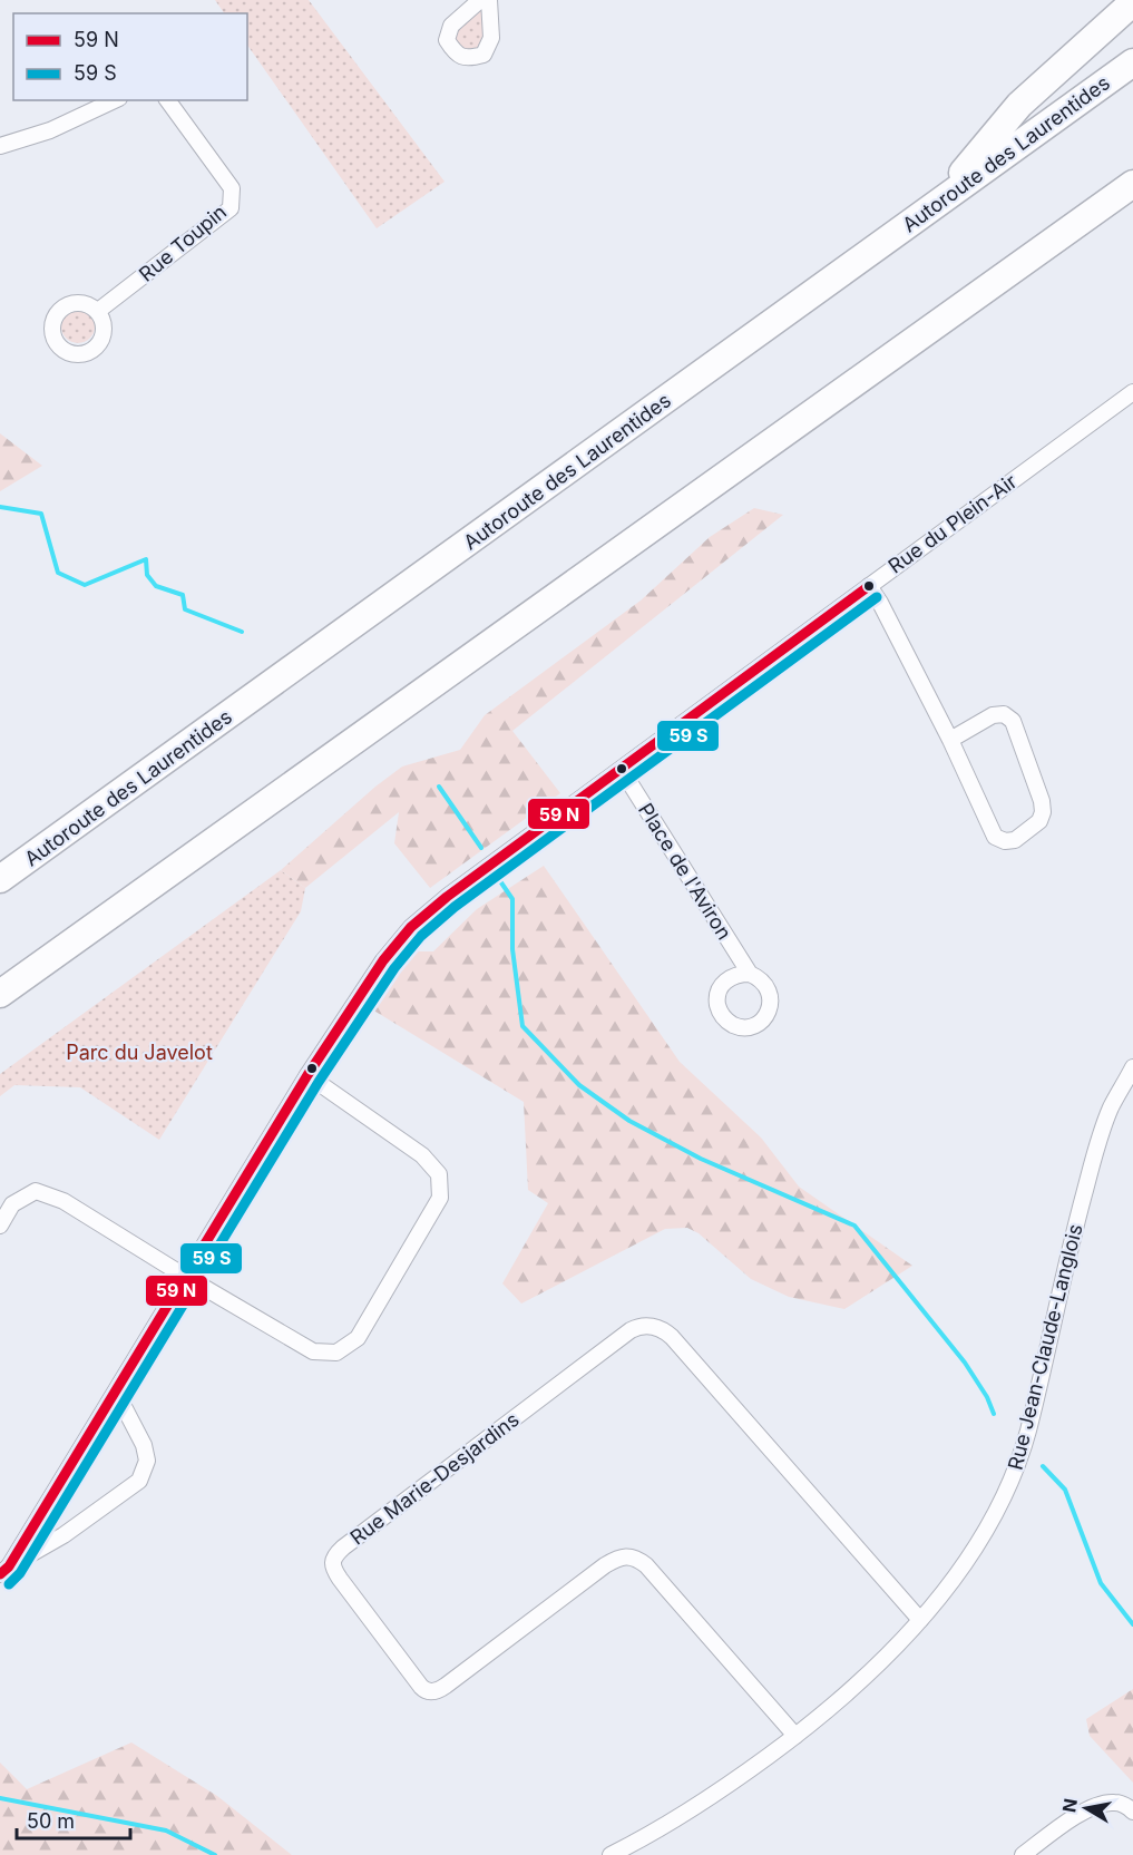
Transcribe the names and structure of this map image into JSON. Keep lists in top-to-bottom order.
{
  "streets": {
    "highway": ["Autoroute des Laurentides"],
    "street": [
      "Rue Toupin",
      "Rue du Plein-Air",
      "Place de l'Aviron",
      "Rue Jean-Claude-Langlois",
      "Rue Marie-Desjardins"
    ]
  },
  "crossings": [
    ["Rue du Plein-Air", "Place de l'Aviron"],
    ["Rue Jean-Claude-Langlois", "Rue Marie-Desjardins"]
  ],
  "parks": ["Parc du Javelot"],
  "legend": ["59 N", "59 S"],
  "scale_bar": "50 m",
  "north": "left"
}
